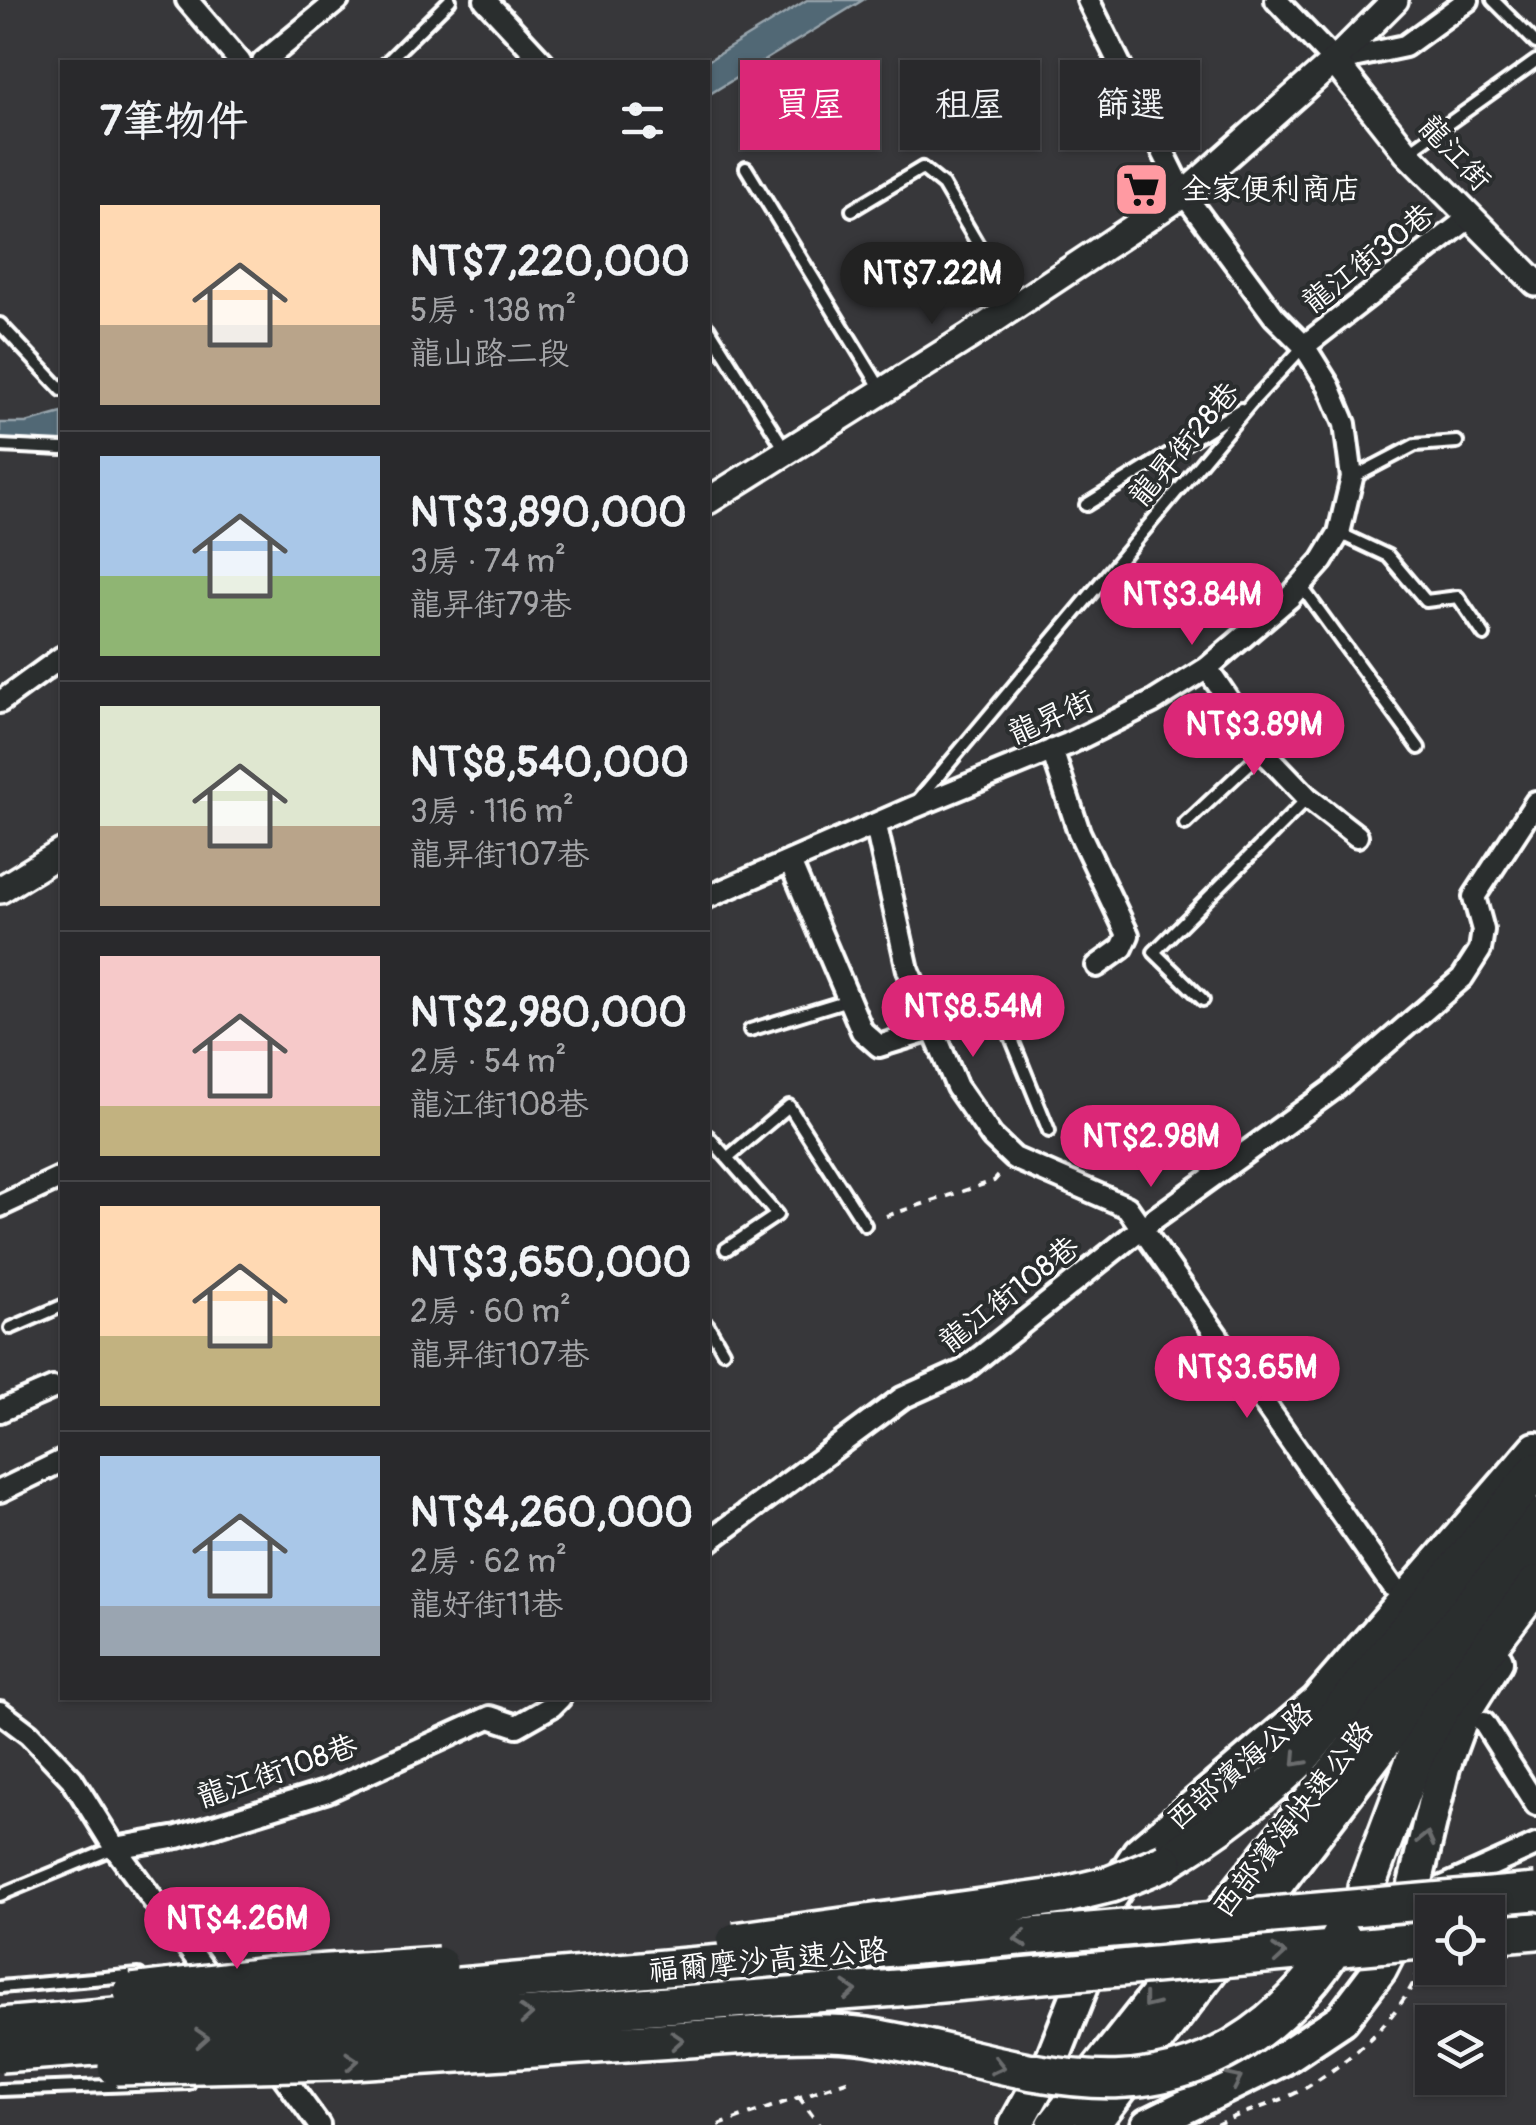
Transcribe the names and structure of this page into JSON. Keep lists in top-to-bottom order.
{
  "streets": {
    "highway": ["福爾摩沙高速公路"],
    "main road": ["西部濱海公路", "西部濱海快速公路"],
    "street": [
      "龍江街",
      "龍江街30巷",
      "龍昇街",
      "龍江街108巷"
    ],
    "lane": ["龍昇街28巷"]
  },
  "crossings": [
    ["龍江街", "龍江街30巷"],
    ["龍江街30巷", "龍昇街28巷"],
    ["龍江街30巷", "龍昇街"],
    ["龍昇街28巷", "龍昇街"]
  ],
  "places": {
    "supermarket": ["全家便利商店"]
  },
  "page": {
    "chip": ["買屋", "租屋", "篩選"],
    "heading": "7筆物件",
    "list": [
      {
        "name": "NT$7,220,000",
        "note": "5房 · 138 m² · 龍山路二段"
      },
      {
        "name": "NT$3,890,000",
        "note": "3房 · 74 m² · 龍昇街79巷"
      },
      {
        "name": "NT$8,540,000",
        "note": "3房 · 116 m² · 龍昇街107巷"
      },
      {
        "name": "NT$2,980,000",
        "note": "2房 · 54 m² · 龍江街108巷"
      },
      {
        "name": "NT$3,650,000",
        "note": "2房 · 60 m² · 龍昇街107巷"
      },
      {
        "name": "NT$4,260,000",
        "note": "2房 · 62 m² · 龍好街11巷"
      }
    ],
    "price": [
      "NT$7.22M",
      "NT$3.84M",
      "NT$3.89M",
      "NT$8.54M",
      "NT$2.98M",
      "NT$3.65M",
      "NT$4.26M"
    ]
  }
}
